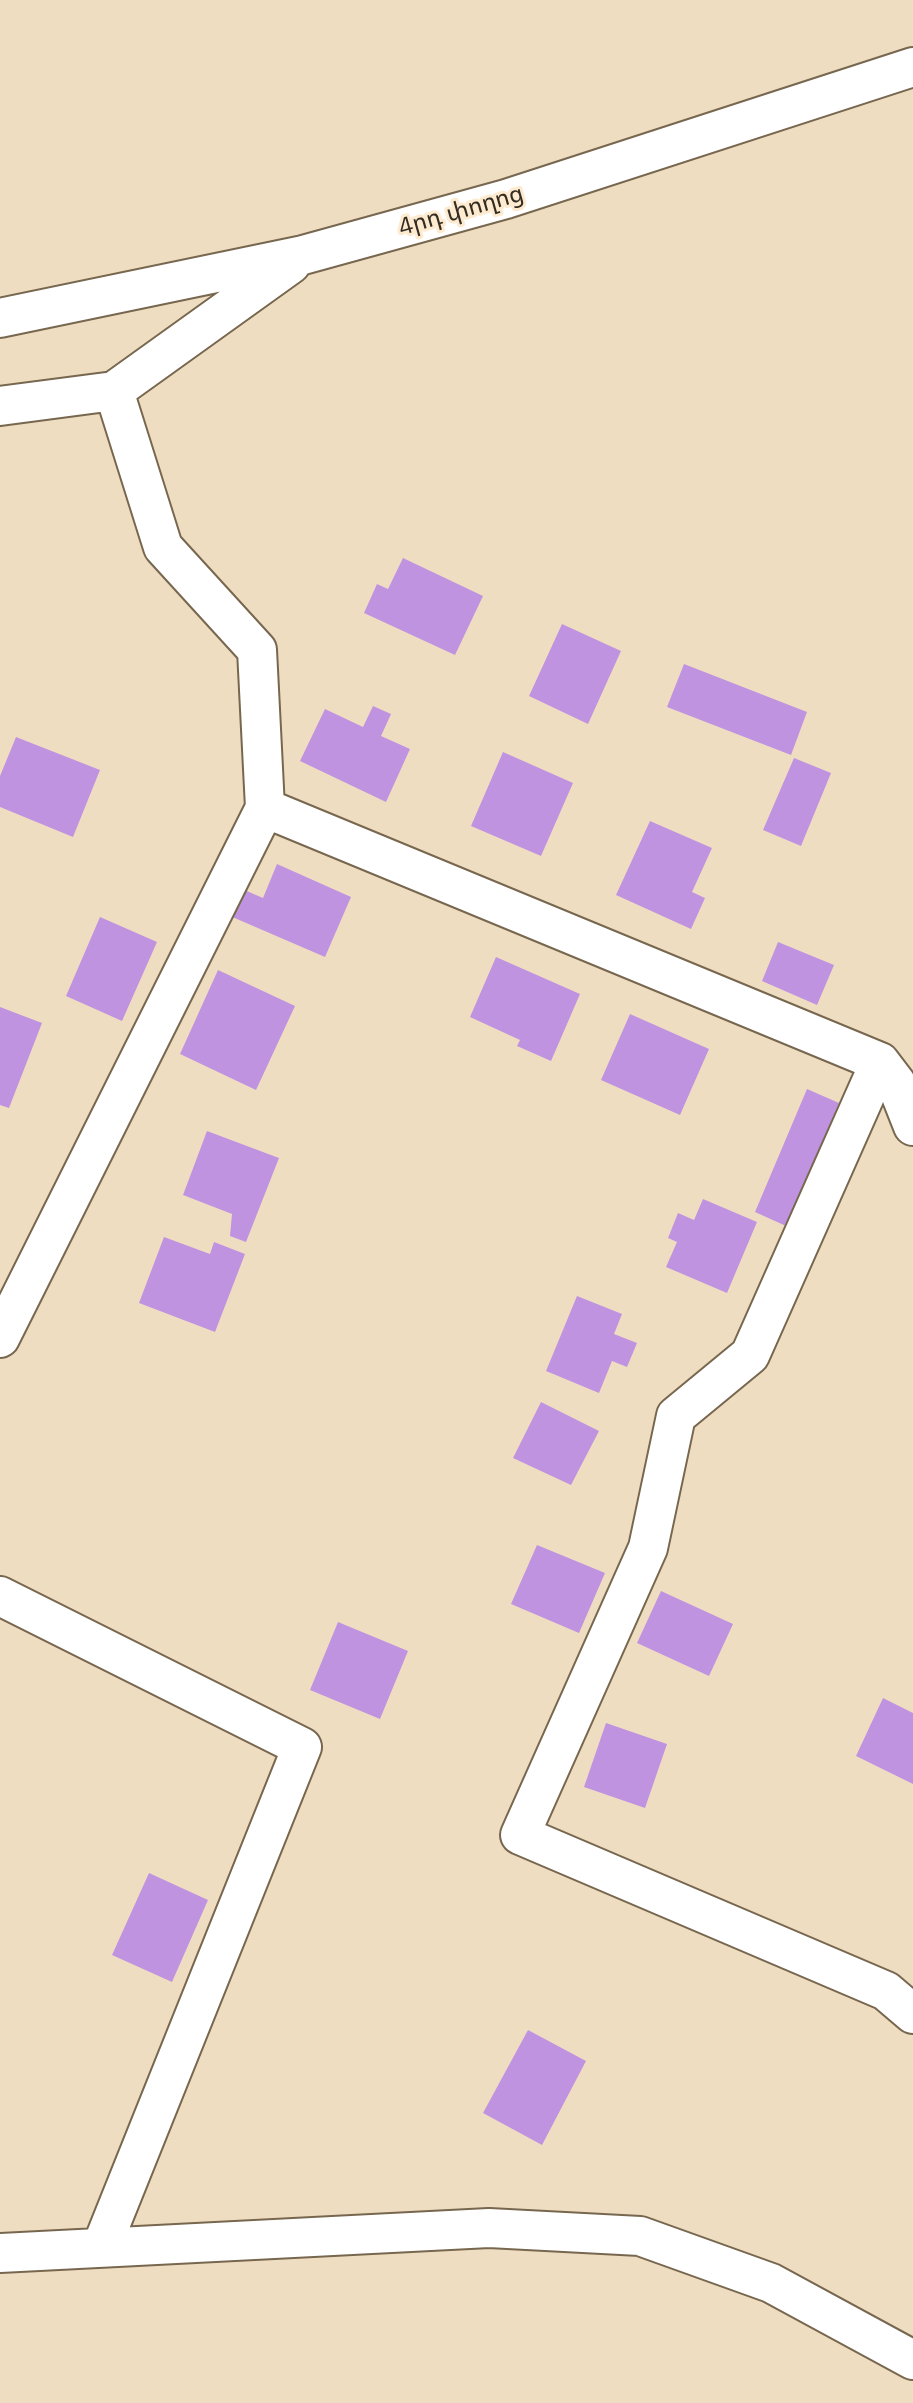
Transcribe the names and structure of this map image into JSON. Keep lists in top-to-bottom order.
{
  "streets": {
    "street": ["4րդ փողոց"]
  }
}
